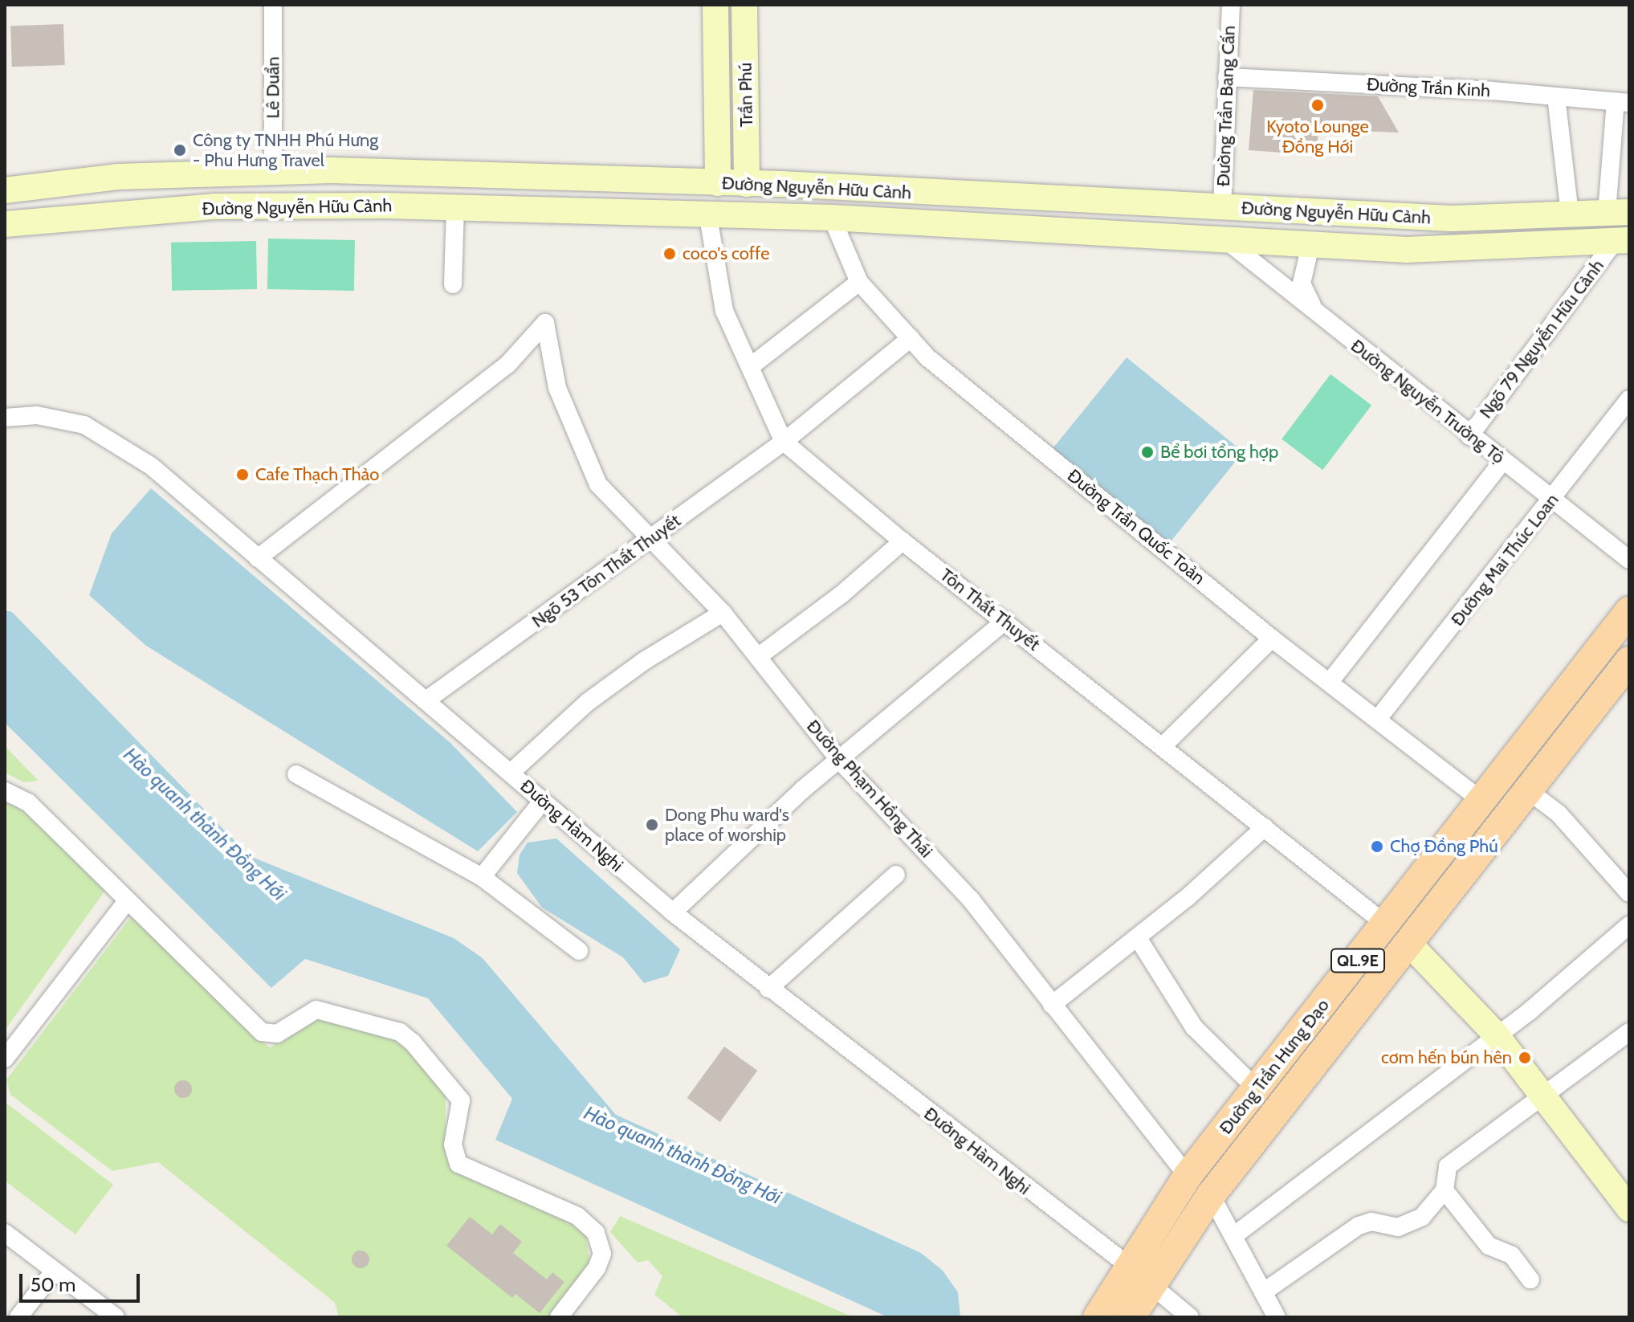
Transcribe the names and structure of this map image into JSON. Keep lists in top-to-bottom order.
{
  "streets": {
    "main road": [
      "Trần Phú",
      "Đường Nguyễn Hữu Cảnh",
      "QL.9E",
      "Đường Trần Hưng Đạo"
    ],
    "street": [
      "Lê Duẩn",
      "Đường Trần Kinh",
      "Đường Trần Bang Cấn",
      "Ngõ 79 Nguyễn Hữu Cảnh",
      "Đường Nguyễn Trường Tộ",
      "Đường Trần Quốc Toản",
      "Đường Mai Thúc Loan",
      "Ngõ 53 Tôn Thất Thuyết",
      "Tôn Thất Thuyết",
      "Đường Phạm Hồng Thái",
      "Đường Hàm Nghi"
    ]
  },
  "crossings": [
    ["Lê Duẩn", "Đường Nguyễn Hữu Cảnh"],
    ["Đường Trần Kinh", "Đường Trần Bang Cấn"],
    ["Trần Phú", "Đường Nguyễn Hữu Cảnh"],
    ["Trần Phú", "Tôn Thất Thuyết"],
    ["Đường Trần Bang Cấn", "Đường Nguyễn Hữu Cảnh"],
    ["Đường Nguyễn Hữu Cảnh", "Ngõ 79 Nguyễn Hữu Cảnh"],
    ["Đường Nguyễn Hữu Cảnh", "Đường Nguyễn Trường Tộ"],
    ["Đường Nguyễn Hữu Cảnh", "Đường Trần Quốc Toản"],
    ["Đường Nguyễn Hữu Cảnh", "Tôn Thất Thuyết"],
    ["Ngõ 79 Nguyễn Hữu Cảnh", "Đường Nguyễn Trường Tộ"],
    ["Đường Nguyễn Trường Tộ", "Đường Mai Thúc Loan"],
    ["Đường Trần Quốc Toản", "Đường Mai Thúc Loan"],
    ["Đường Trần Quốc Toản", "Ngõ 53 Tôn Thất Thuyết"],
    ["Đường Trần Quốc Toản", "Đường Trần Hưng Đạo"],
    ["Ngõ 53 Tôn Thất Thuyết", "Tôn Thất Thuyết"],
    ["Ngõ 53 Tôn Thất Thuyết", "Đường Phạm Hồng Thái"],
    ["Ngõ 53 Tôn Thất Thuyết", "Đường Hàm Nghi"],
    ["Tôn Thất Thuyết", "Đường Trần Hưng Đạo"],
    ["Đường Phạm Hồng Thái", "Đường Hàm Nghi"],
    ["Đường Phạm Hồng Thái", "Đường Trần Hưng Đạo"],
    ["Đường Hàm Nghi", "Đường Trần Hưng Đạo"]
  ],
  "water": ["Hào quanh thành Đồng Hới"],
  "places": [
    "Kyoto Lounge Đồng Hới",
    "Công ty TNHH Phú Hưng - Phu Hưng Travel",
    "coco's coffe",
    "Bể bơi tổng hợp",
    "Cafe Thạch Thảo",
    "Dong Phu ward's place of worship",
    "Chợ Đồng Phú",
    "cơm hến bún hên"
  ],
  "scale_bar": "50 m"
}
